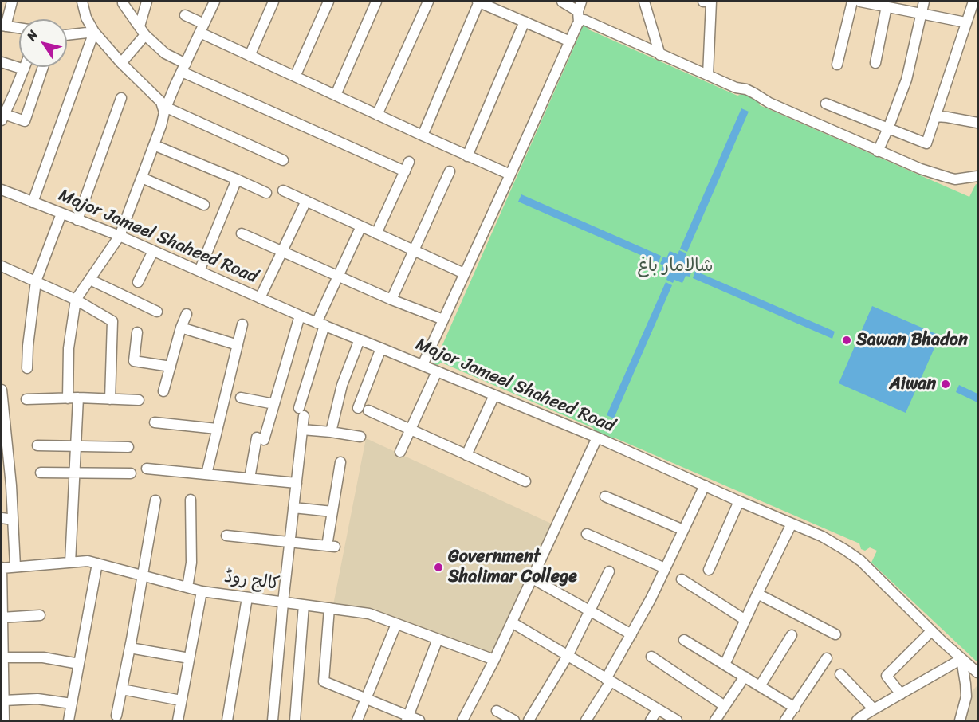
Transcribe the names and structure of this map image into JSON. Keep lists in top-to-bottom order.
{
  "streets": {
    "street": ["Major Jameel Shaheed Road", "کالج روڈ"]
  },
  "parks": ["شالامار باغ"],
  "places": ["Sawan Bhadon", "Aiwan", "Government Shalimar College"],
  "north": "top left"
}
